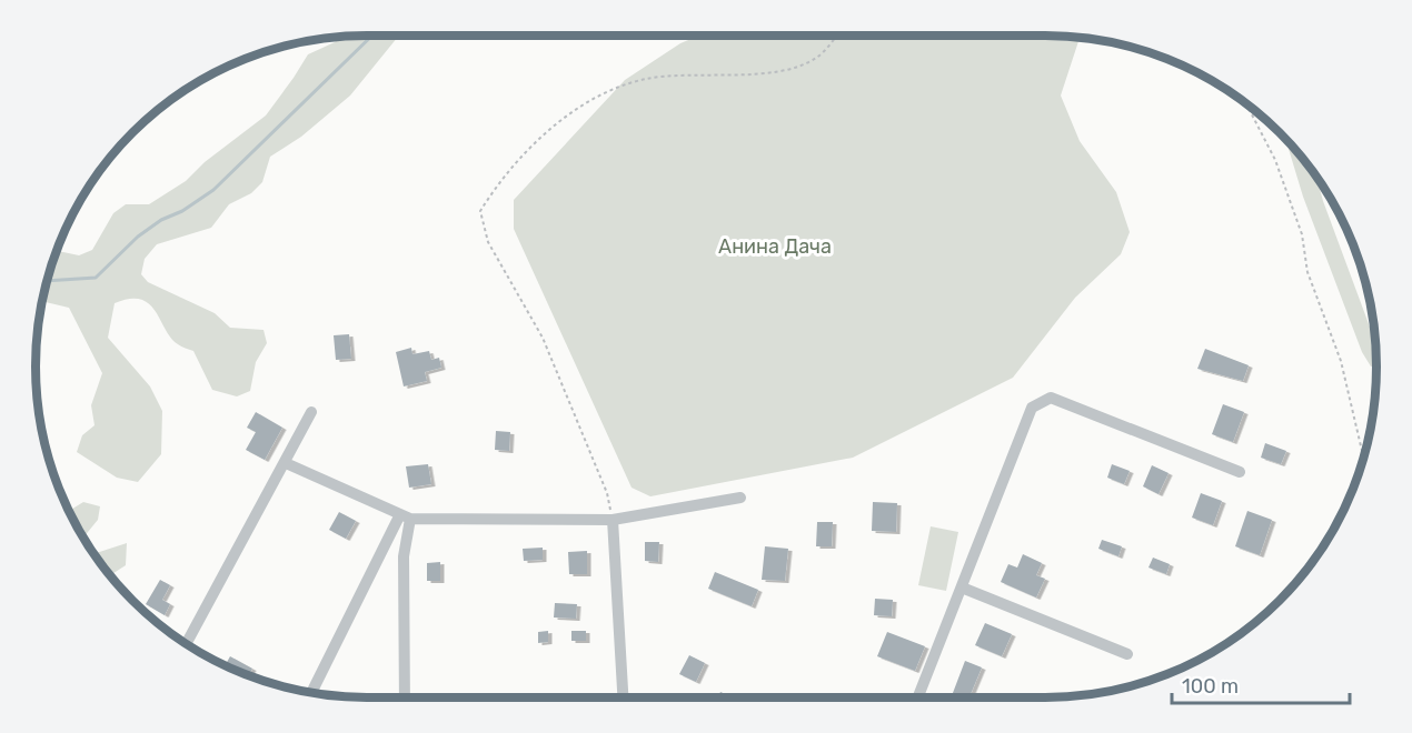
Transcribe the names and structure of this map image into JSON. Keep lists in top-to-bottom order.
{
  "parks": ["Анина Дача"],
  "scale_bar": "100 m"
}
